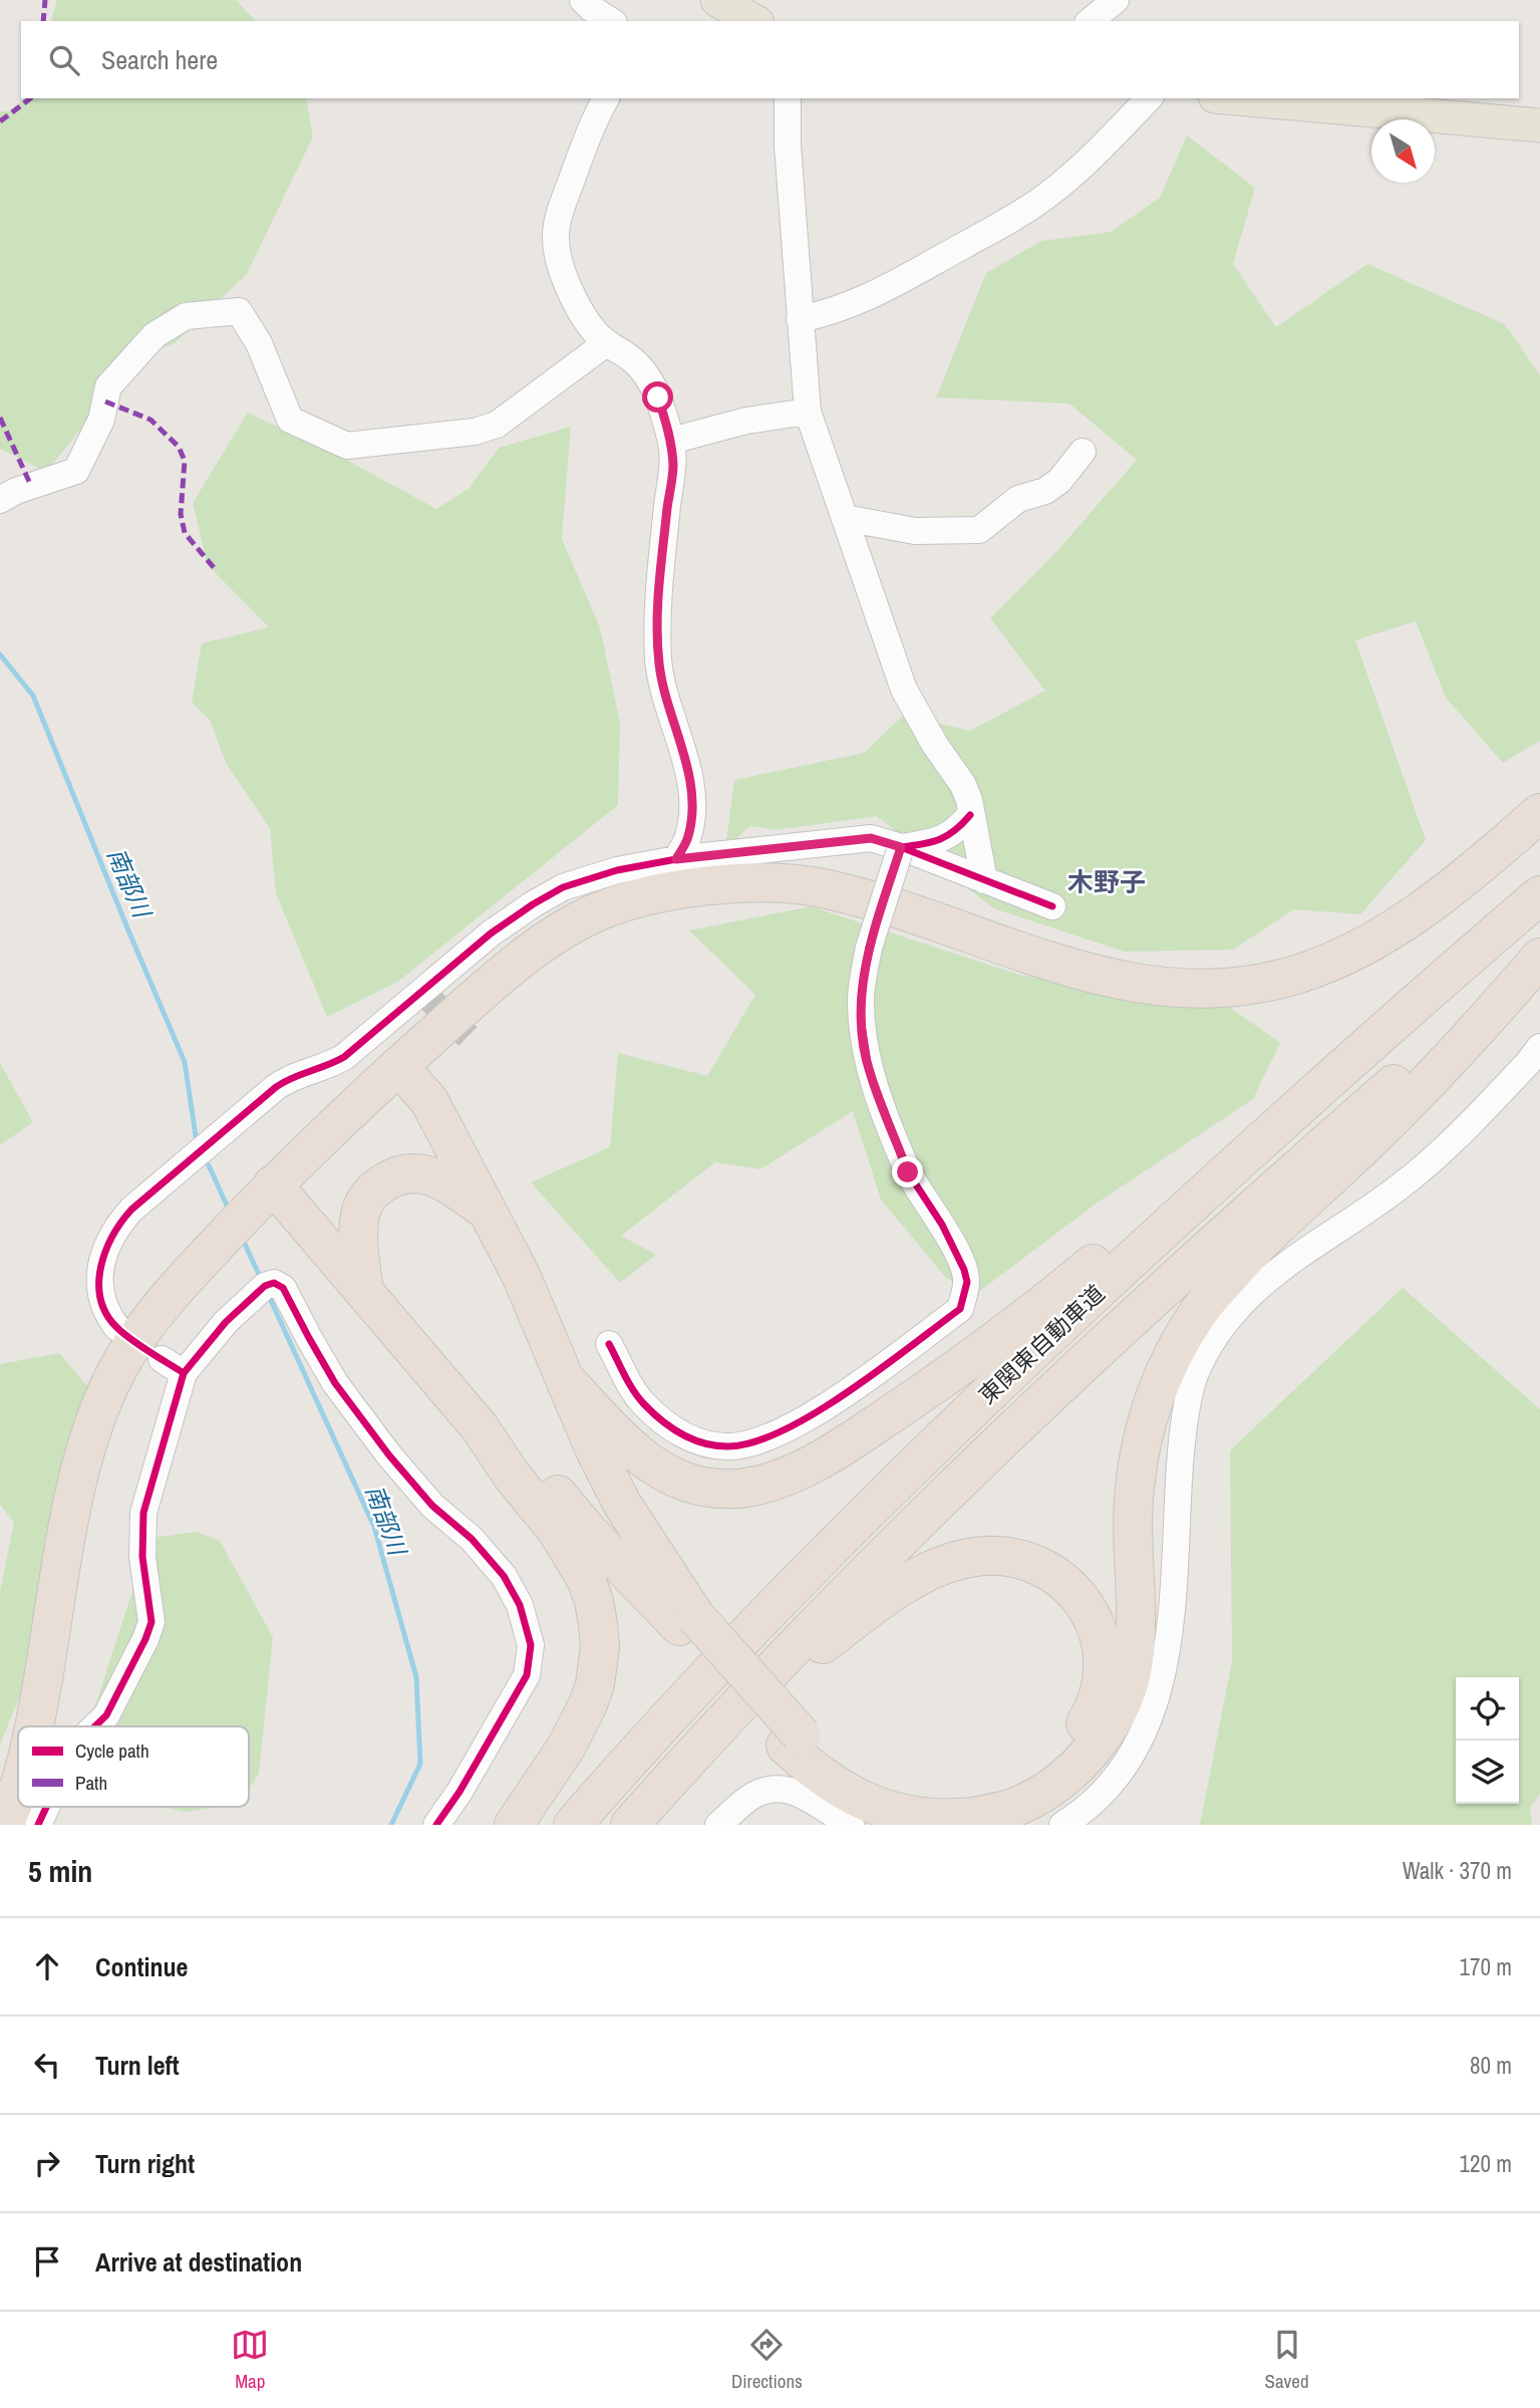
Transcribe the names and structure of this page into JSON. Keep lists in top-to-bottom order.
{
  "streets": {
    "highway": ["東関東自動車道"]
  },
  "districts": ["木野子"],
  "water": ["南部川"],
  "legend": ["Cycle path", "Path"],
  "north": "bottom right",
  "page": {
    "search": "Search here",
    "heading": ["5 min", "Walk · 370 m"],
    "list": [
      ["Continue", "170 m"],
      ["Turn left", "80 m"],
      ["Turn right", "120 m"],
      "Arrive at destination"
    ],
    "nav": ["Map", "Directions", "Saved"]
  }
}
